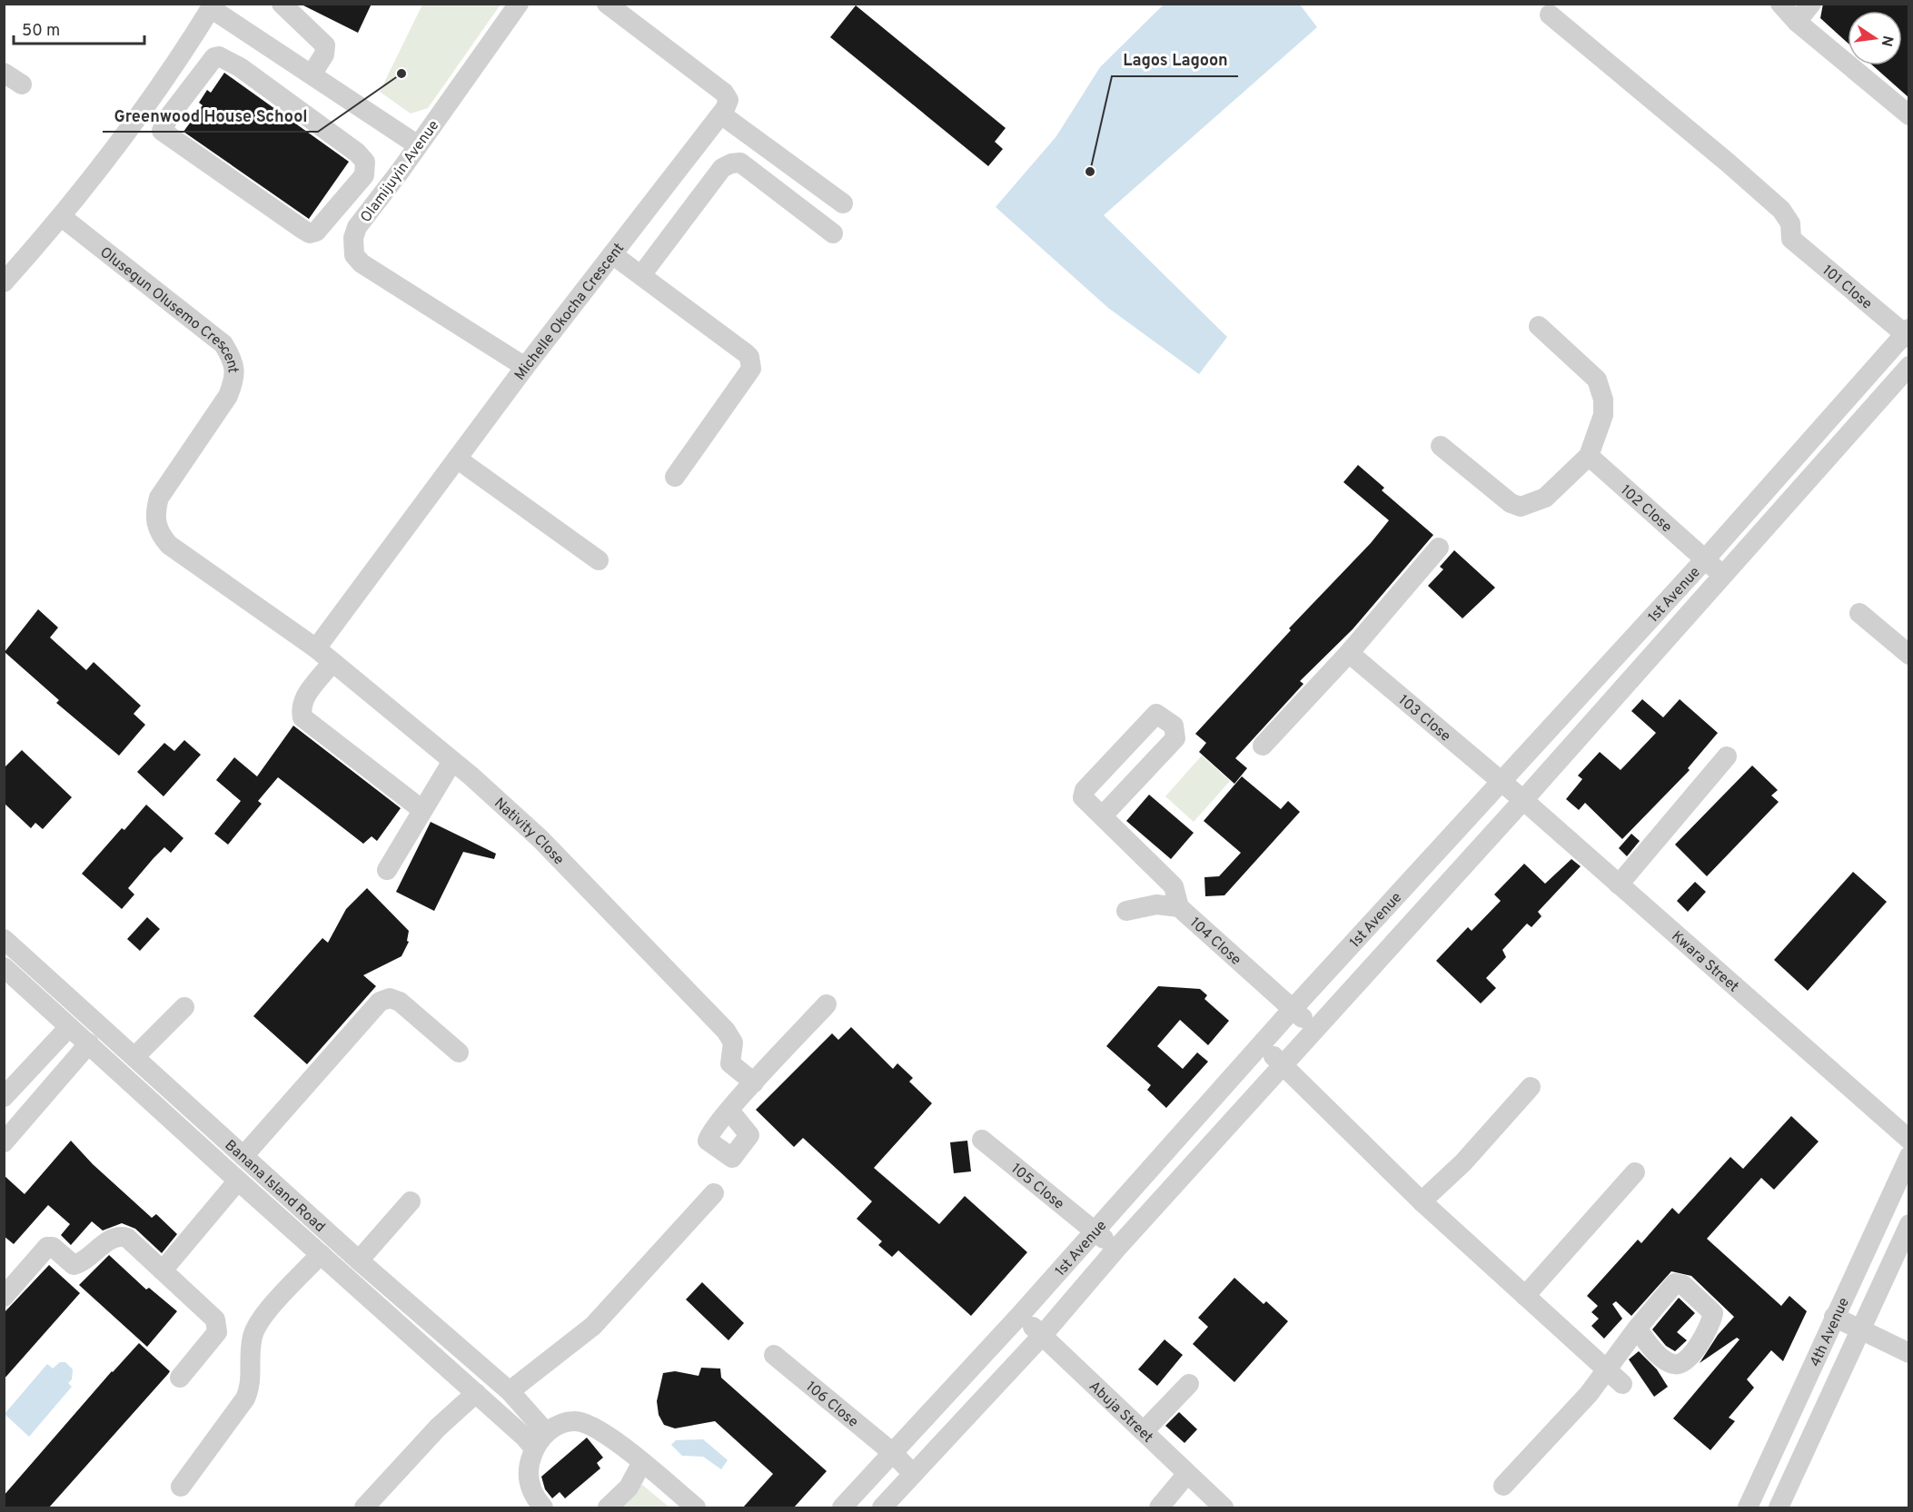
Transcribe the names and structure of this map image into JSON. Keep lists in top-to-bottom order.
{
  "streets": {
    "street": [
      "Olamijuyin Avenue",
      "101 Close",
      "Michelle Okocha Crescent",
      "Olusegun Olusemo Crescent",
      "102 Close",
      "1st Avenue",
      "103 Close",
      "Nativity Close",
      "104 Close",
      "Kwara Street",
      "Banana Island Road",
      "105 Close",
      "4th Avenue",
      "106 Close",
      "Abuja Street"
    ]
  },
  "crossings": [
    ["Olamijuyin Avenue", "Michelle Okocha Crescent"],
    ["101 Close", "1st Avenue"],
    ["Michelle Okocha Crescent", "Olusegun Olusemo Crescent"],
    ["Michelle Okocha Crescent", "Nativity Close"],
    ["Olusegun Olusemo Crescent", "Nativity Close"],
    ["102 Close", "1st Avenue"],
    ["1st Avenue", "103 Close"],
    ["1st Avenue", "104 Close"],
    ["1st Avenue", "Kwara Street"],
    ["1st Avenue", "105 Close"],
    ["1st Avenue", "106 Close"],
    ["1st Avenue", "Abuja Street"],
    ["103 Close", "Kwara Street"]
  ],
  "places": ["Greenwood House School", "Lagos Lagoon"],
  "scale_bar": "50 m",
  "north": "right"
}
